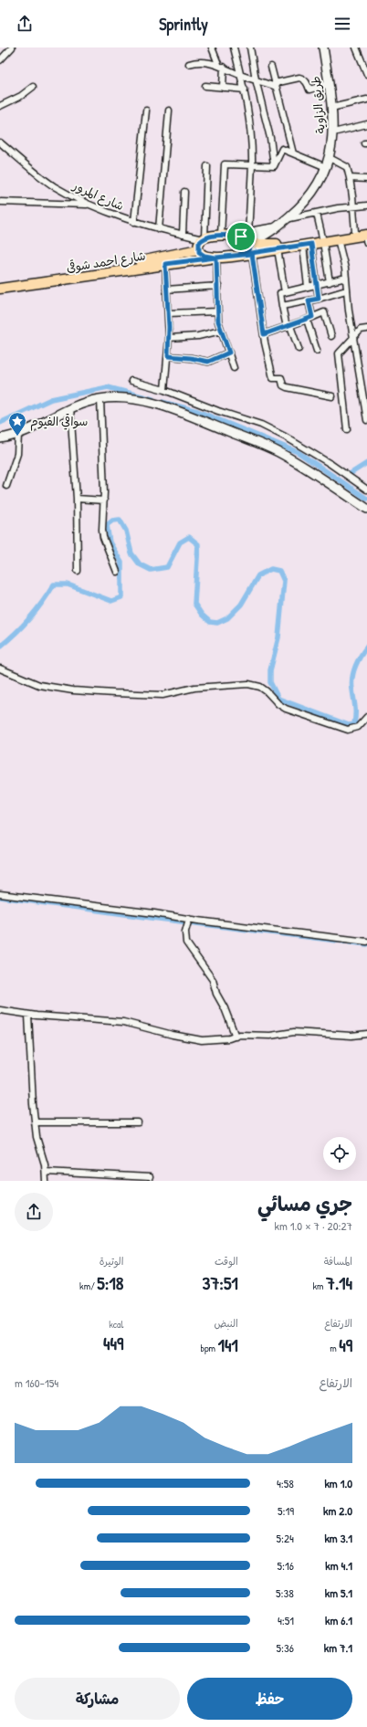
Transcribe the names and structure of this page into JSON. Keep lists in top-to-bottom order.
{
  "streets": {
    "main road": ["طريق الزاوية", "شارع احمد شوقى"],
    "street": ["شارع المرور"]
  },
  "places": {
    "place": ["سواقي الفيوم"]
  },
  "page": {
    "header": "Sprintly",
    "heading": ["جري مسائي", "20:27 · 7 × 1.0 km"],
    "stats": [
      ["المسافة", "7.14 km"],
      ["الوقت", "37:51"],
      ["الوتيرة", "5:18 /km"],
      ["الارتفاع", "49 m"],
      ["النبض", "141 bpm"],
      ["kcal", "449"]
    ],
    "chart": ["الارتفاع", "154–160 m"],
    "list": [
      {
        "name": "1.0 km",
        "note": "4:58"
      },
      {
        "name": "2.0 km",
        "note": "5:19"
      },
      {
        "name": "3.1 km",
        "note": "5:24"
      },
      {
        "name": "4.1 km",
        "note": "5:16"
      },
      {
        "name": "5.1 km",
        "note": "5:38"
      },
      {
        "name": "6.1 km",
        "note": "4:51"
      },
      {
        "name": "7.1 km",
        "note": "5:36"
      }
    ],
    "buttons": ["حفظ", "مشاركة"]
  }
}
